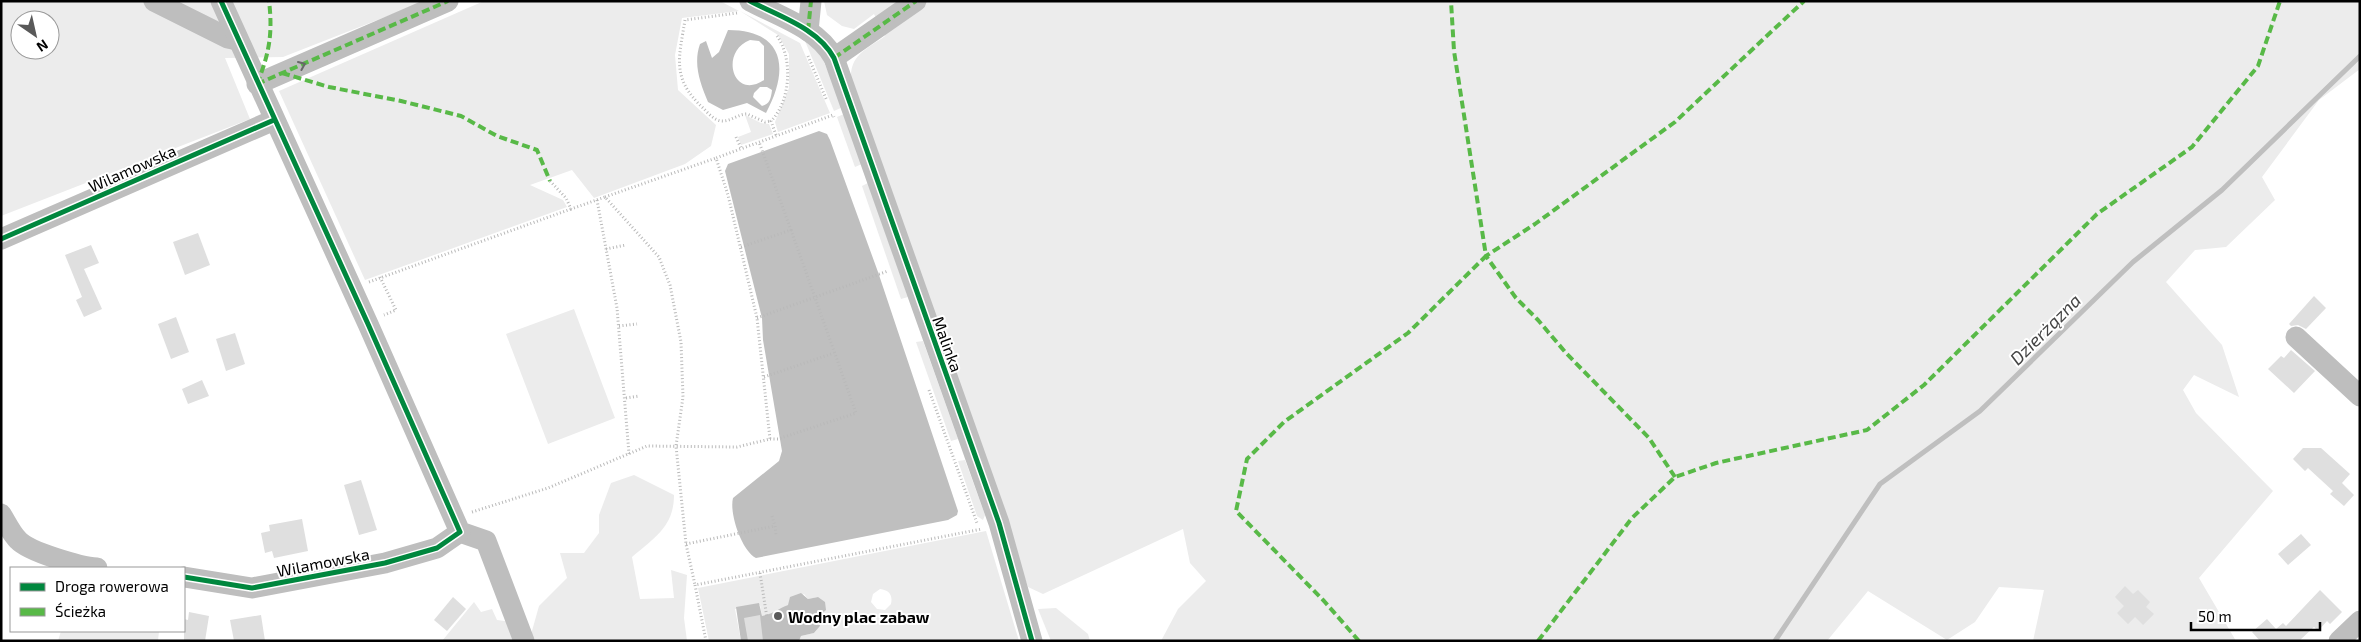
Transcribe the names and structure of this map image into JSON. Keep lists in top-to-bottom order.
{
  "streets": {
    "street": ["Wilamowska", "Malinka"]
  },
  "water": ["Dzierżązna"],
  "places": ["Wodny plac zabaw"],
  "legend": ["Droga rowerowa", "Ścieżka"],
  "scale_bar": "50 m",
  "north": "bottom right"
}
